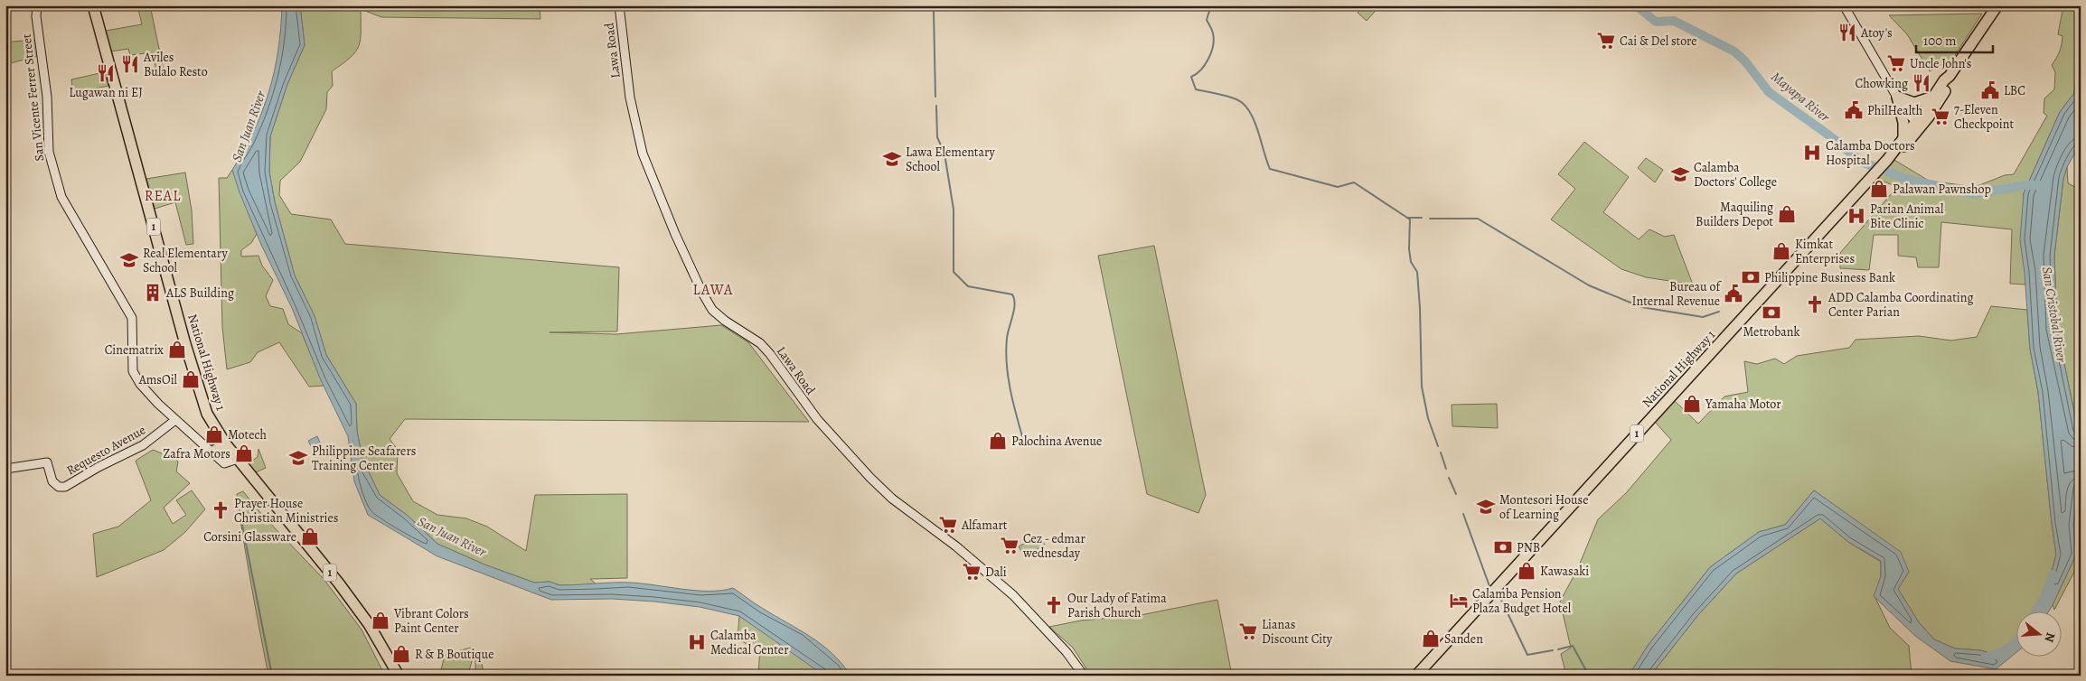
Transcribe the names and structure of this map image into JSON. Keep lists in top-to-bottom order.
{
  "streets": {
    "highway": ["1", "National Highway 1"],
    "main road": ["Lawa Road", "San Vicente Ferrer Street", "Requesto Avenue"]
  },
  "crossings": [
    ["San Vicente Ferrer Street", "National Highway 1"],
    ["San Vicente Ferrer Street", "Requesto Avenue"]
  ],
  "districts": ["REAL", "LAWA"],
  "water": ["Mayapa River", "San Juan River", "San Cristobal River"],
  "places": {
    "restaurant": [
      "Atoy's",
      "Aviles Bulalo Resto",
      "Lugawan ni EJ",
      "Chowking"
    ],
    "supermarket": [
      "Cai & Del store",
      "Uncle John's",
      "7-Eleven Checkpoint",
      "Alfamart",
      "Cez - edmar wednesday",
      "Dali",
      "Lianas Discount City"
    ],
    "public building": ["LBC", "PhilHealth", "Bureau of Internal Revenue"],
    "hospital": ["Calamba Doctors Hospital", "Parian Animal Bite Clinic", "Calamba Medical Center"],
    "school or university": [
      "Lawa Elementary School",
      "Calamba Doctors' College",
      "Real Elementary School",
      "Philippine Seafarers Training Center",
      "Montesori House of Learning"
    ],
    "shop": [
      "Palawan Pawnshop",
      "Maquiling Builders Depot",
      "Kimkat Enterprises",
      "Cinematrix",
      "AmsOil",
      "Yamaha Motor",
      "Motech",
      "Palochina Avenue",
      "Zafra Motors",
      "Corsini Glassware",
      "Kawasaki",
      "Vibrant Colors Paint Center",
      "Sanden",
      "R & B Boutique"
    ],
    "bank": ["Philippine Business Bank", "Metrobank", "PNB"],
    "building": ["ALS Building"],
    "church": ["ADD Calamba Coordinating Center Parian", "Prayer House Christian Ministries", "Our Lady of Fatima Parish Church"],
    "hotel": ["Calamba Pension Plaza Budget Hotel"]
  },
  "scale_bar": "100 m",
  "north": "right"
}
